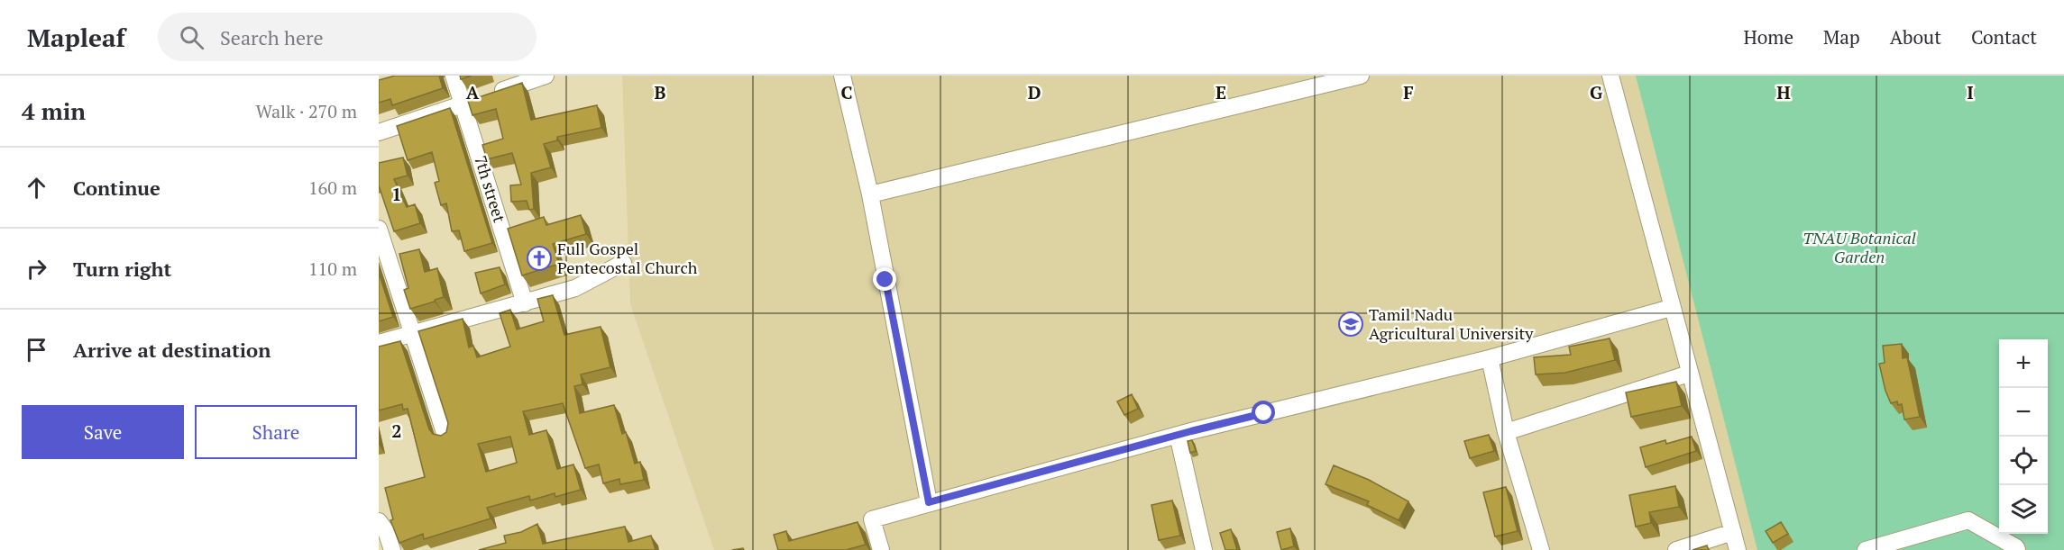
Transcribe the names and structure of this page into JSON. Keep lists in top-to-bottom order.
{
  "streets": {
    "street": ["7th street"]
  },
  "parks": ["TNAU Botanical Garden"],
  "places": {
    "church": ["Full Gospel Pentecostal Church"],
    "school or university": ["Tamil Nadu Agricultural University"]
  },
  "page": {
    "header": "Mapleaf",
    "search": "Search here",
    "nav": [
      "Home",
      "Map",
      "About",
      "Contact"
    ],
    "heading": ["4 min", "Walk · 270 m"],
    "list": [
      ["Continue", "160 m"],
      ["Turn right", "110 m"],
      "Arrive at destination"
    ],
    "map_buttons": ["+", "−"],
    "buttons": ["Save", "Share"]
  },
  "grid": {
    "columns": [
      "A",
      "B",
      "C",
      "D",
      "E",
      "F",
      "G",
      "H",
      "I"
    ],
    "rows": ["1", "2"]
  }
}
